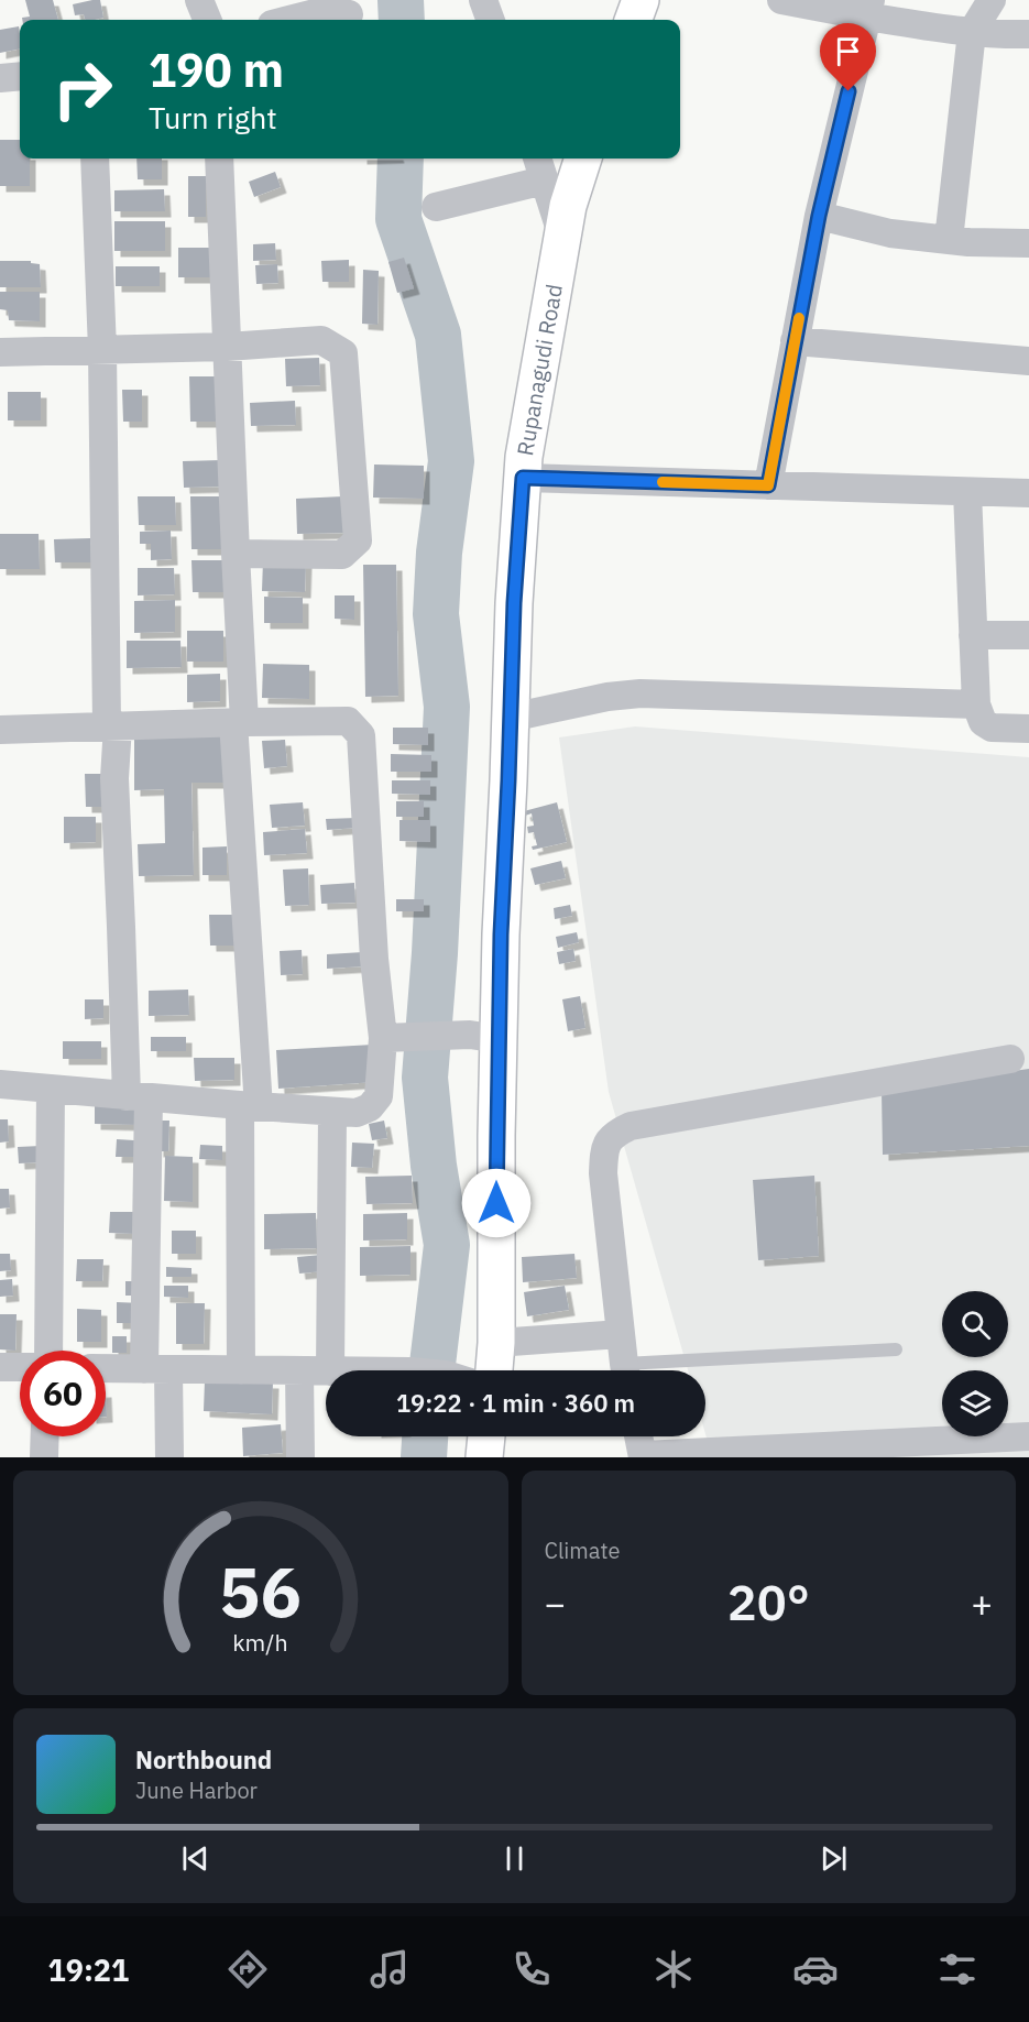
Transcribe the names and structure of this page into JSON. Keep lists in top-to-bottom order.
{
  "streets": {
    "main road": ["Rupanagudi Road"]
  },
  "page": {
    "turn": ["190 m", "Turn right"],
    "limit": "60",
    "trip": "19:22 · 1 min · 360 m",
    "tile": "Climate",
    "heat": ["−", "20°", "+"],
    "song": ["Northbound", "June Harbor"],
    "tabs": "19:21",
    "gauge": ["56", "km/h"]
  }
}
